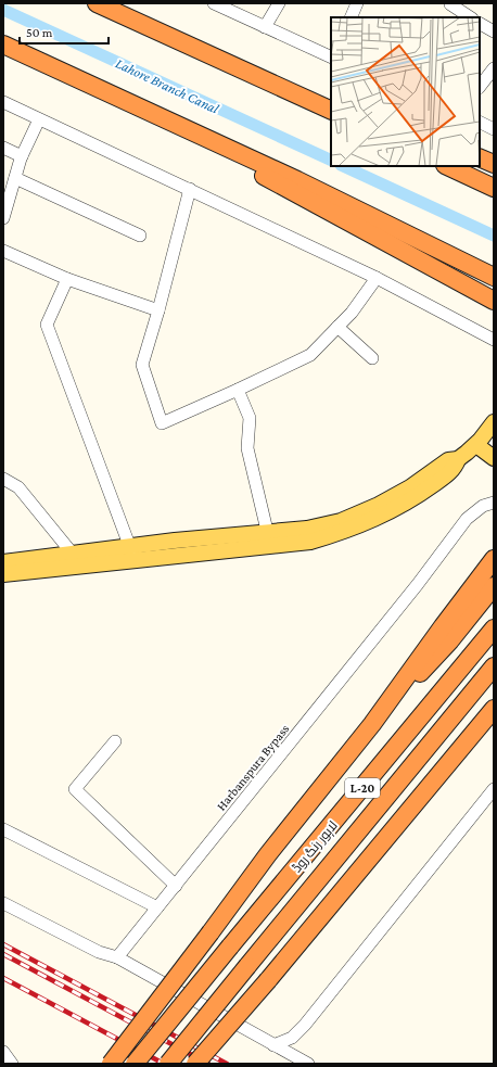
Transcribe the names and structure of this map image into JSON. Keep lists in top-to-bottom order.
{
  "streets": {
    "highway": ["L-20", "لاہور رنگ روڈ"],
    "street": ["Harbanspura Bypass"]
  },
  "water": ["Lahore Branch Canal"],
  "scale_bar": "50 m"
}
